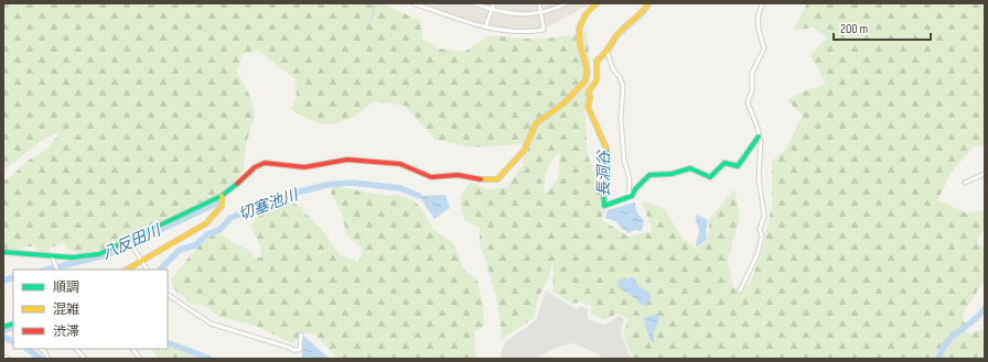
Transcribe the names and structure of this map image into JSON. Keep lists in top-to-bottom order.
{
  "water": ["長洞谷", "切塞池川", "八反田川"],
  "legend": ["順調", "混雑", "渋滞"],
  "scale_bar": "200 m"
}
